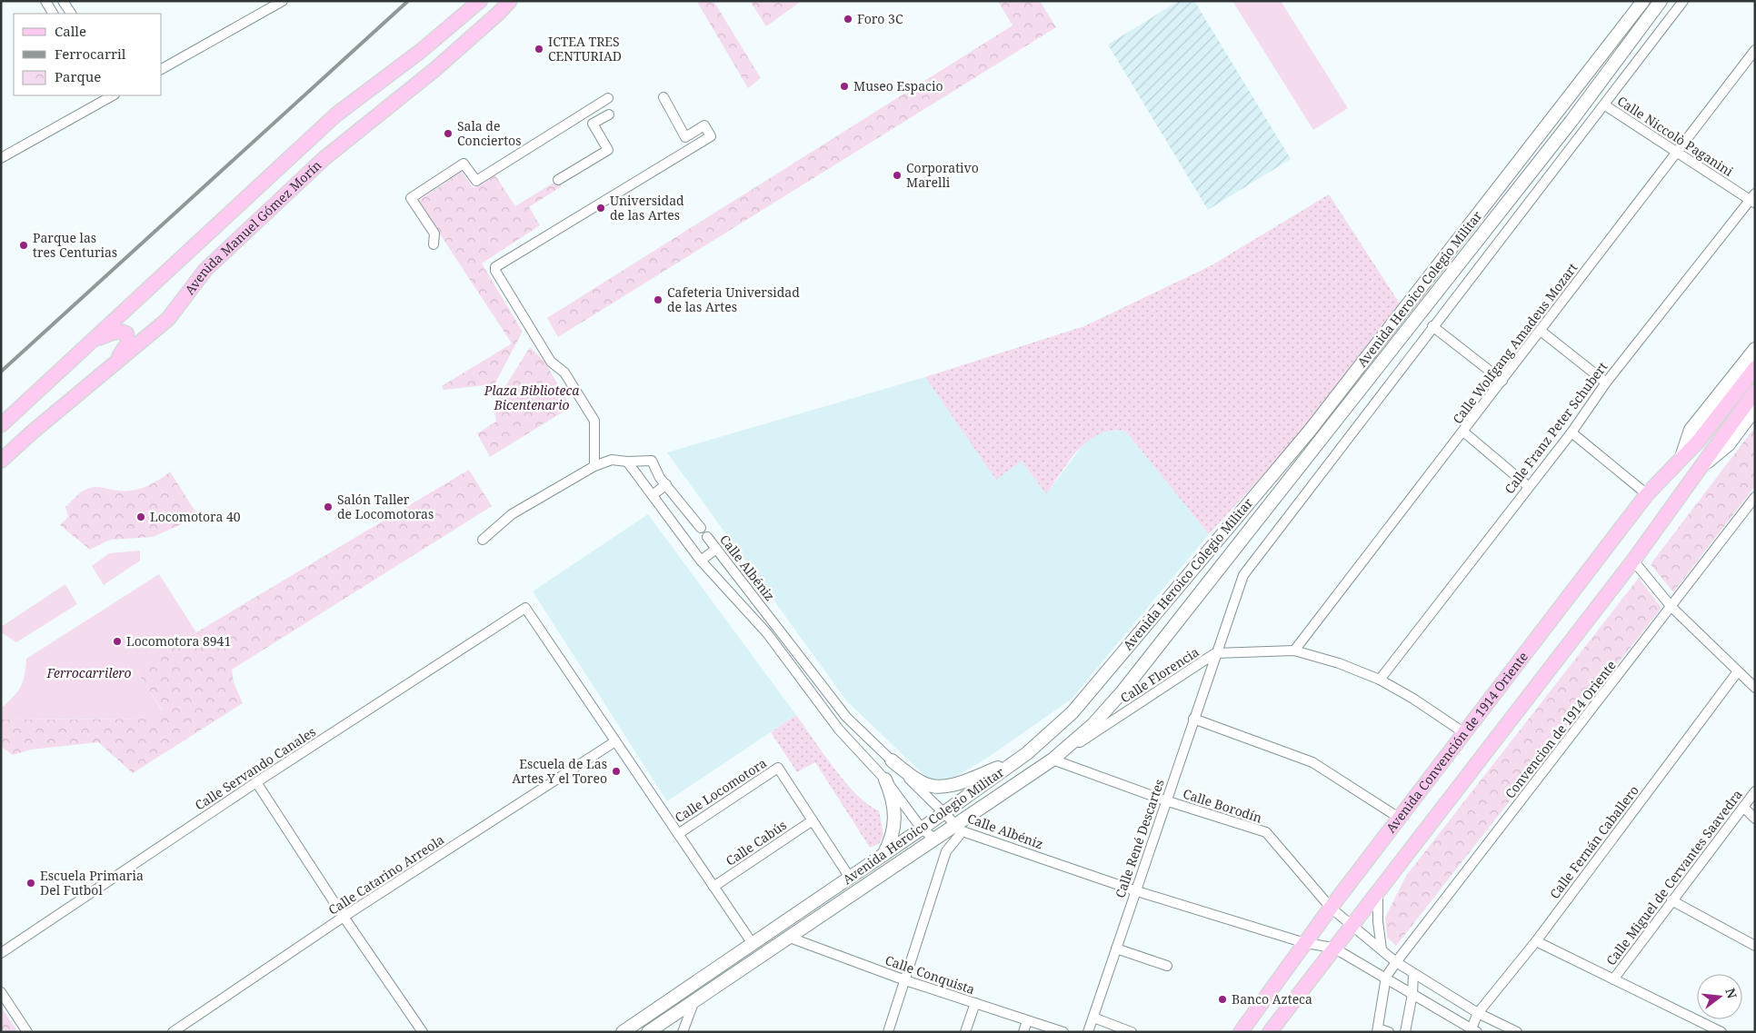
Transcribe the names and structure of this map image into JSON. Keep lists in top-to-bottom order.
{
  "streets": {
    "main road": ["Avenida Manuel Gómez Morín", "Avenida Convención de 1914 Oriente"],
    "street": [
      "Calle Niccolò Paganini",
      "Avenida Heroico Colegio Militar",
      "Calle Wolfgang Amadeus Mozart",
      "Calle Franz Peter Schubert",
      "Calle Albéniz",
      "Calle Florencia",
      "Convencion de 1914 Oriente",
      "Calle Servando Canales",
      "Calle Locomotora",
      "Calle Borodín",
      "Calle René Descartes",
      "Calle Fernán Caballero",
      "Calle Cabús",
      "Calle Catarino Arreola",
      "Calle Miguel de Cervantes Saavedra",
      "Calle Conquista"
    ]
  },
  "crossings": [
    ["Calle Niccolò Paganini", "Calle Wolfgang Amadeus Mozart"],
    ["Calle Niccolò Paganini", "Calle Franz Peter Schubert"],
    ["Avenida Heroico Colegio Militar", "Calle Albéniz"],
    ["Avenida Heroico Colegio Militar", "Calle Florencia"],
    ["Avenida Heroico Colegio Militar", "Calle Borodín"],
    ["Avenida Heroico Colegio Militar", "Calle Conquista"],
    ["Calle Wolfgang Amadeus Mozart", "Calle Florencia"],
    ["Calle Franz Peter Schubert", "Calle Florencia"],
    ["Calle Albéniz", "Convencion de 1914 Oriente"],
    ["Calle Albéniz", "Avenida Convención de 1914 Oriente"],
    ["Calle Albéniz", "Calle René Descartes"],
    ["Calle Albéniz", "Calle Fernán Caballero"],
    ["Calle Florencia", "Avenida Convención de 1914 Oriente"],
    ["Calle Florencia", "Calle Borodín"],
    ["Calle Florencia", "Calle René Descartes"],
    ["Convencion de 1914 Oriente", "Calle Borodín"],
    ["Avenida Convención de 1914 Oriente", "Calle Borodín"],
    ["Calle Servando Canales", "Calle Catarino Arreola"],
    ["Calle Locomotora", "Calle Cabús"],
    ["Calle Borodín", "Calle René Descartes"],
    ["Calle Borodín", "Calle Fernán Caballero"]
  ],
  "parks": ["Plaza Biblioteca Bicentenario", "Ferrocarrilero"],
  "places": [
    "Foro 3C",
    "ICTEA TRES CENTURIAD",
    "Museo Espacio",
    "Sala de Conciertos",
    "Corporativo Marelli",
    "Universidad de las Artes",
    "Parque las tres Centurias",
    "Cafeteria Universidad de las Artes",
    "Salón Taller de Locomotoras",
    "Locomotora 40",
    "Locomotora 8941",
    "Escuela de Las Artes Y el Toreo",
    "Escuela Primaria Del Futbol",
    "Banco Azteca"
  ],
  "legend": ["Calle", "Ferrocarril", "Parque"],
  "north": "right"
}
